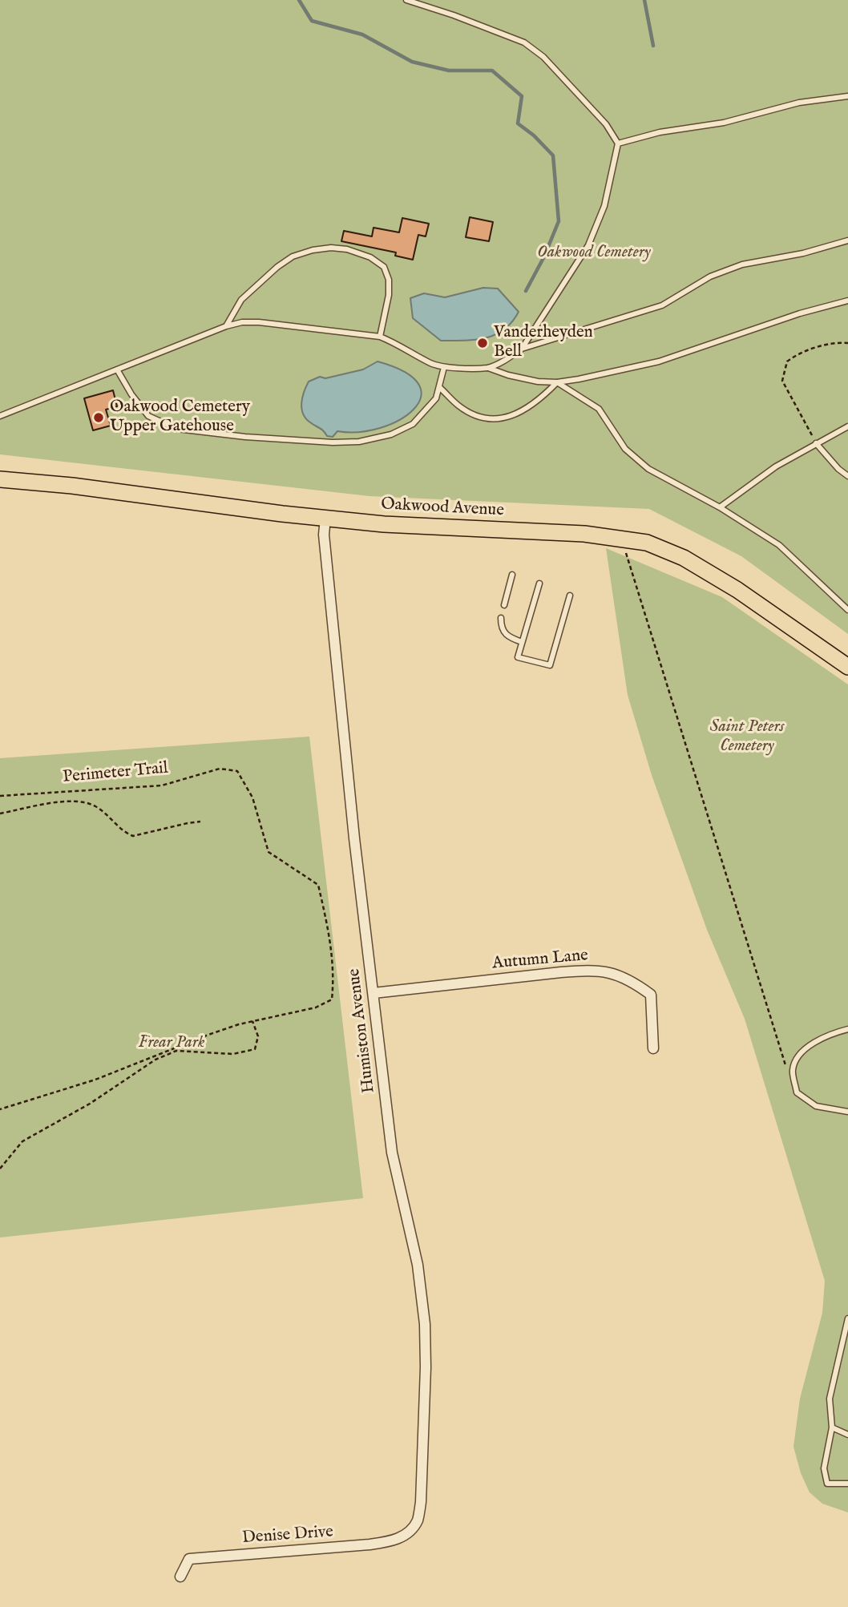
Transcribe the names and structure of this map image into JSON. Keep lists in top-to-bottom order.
{
  "streets": {
    "main road": ["Oakwood Avenue"],
    "street": ["Autumn Lane", "Humiston Avenue", "Denise Drive"],
    "path": ["Perimeter Trail"]
  },
  "crossings": [
    ["Oakwood Avenue", "Humiston Avenue"],
    ["Autumn Lane", "Humiston Avenue"],
    ["Humiston Avenue", "Denise Drive"]
  ],
  "parks": ["Oakwood Cemetery", "Saint Peters Cemetery", "Frear Park"],
  "places": ["Vanderheyden Bell", "Oakwood Cemetery Upper Gatehouse"]
}
